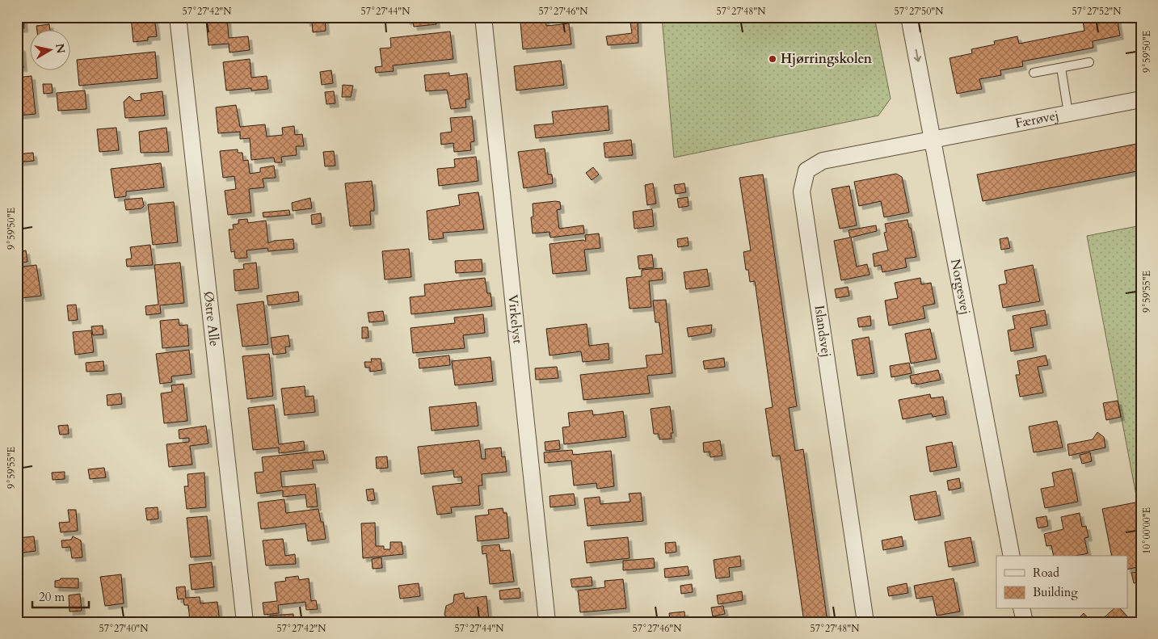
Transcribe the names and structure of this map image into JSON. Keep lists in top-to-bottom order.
{
  "streets": {
    "street": [
      "Færøvej",
      "Norgesvej",
      "Østre Alle",
      "Virkelyst",
      "Islandsvej"
    ]
  },
  "crossings": [
    ["Færøvej", "Norgesvej"],
    ["Færøvej", "Islandsvej"],
    ["Norgesvej", "Islandsvej"]
  ],
  "places": ["Hjørringskolen"],
  "legend": ["Road", "Building"],
  "scale_bar": "20 m",
  "north": "right",
  "coordinates": [
    "57°27'42\"N",
    "57°27'44\"N",
    "57°27'46\"N",
    "57°27'48\"N",
    "57°27'50\"N",
    "57°27'52\"N",
    "9°59'50\"E",
    "9°59'55\"E",
    "10°00'00\"E",
    "57°27'40\"N"
  ]
}
